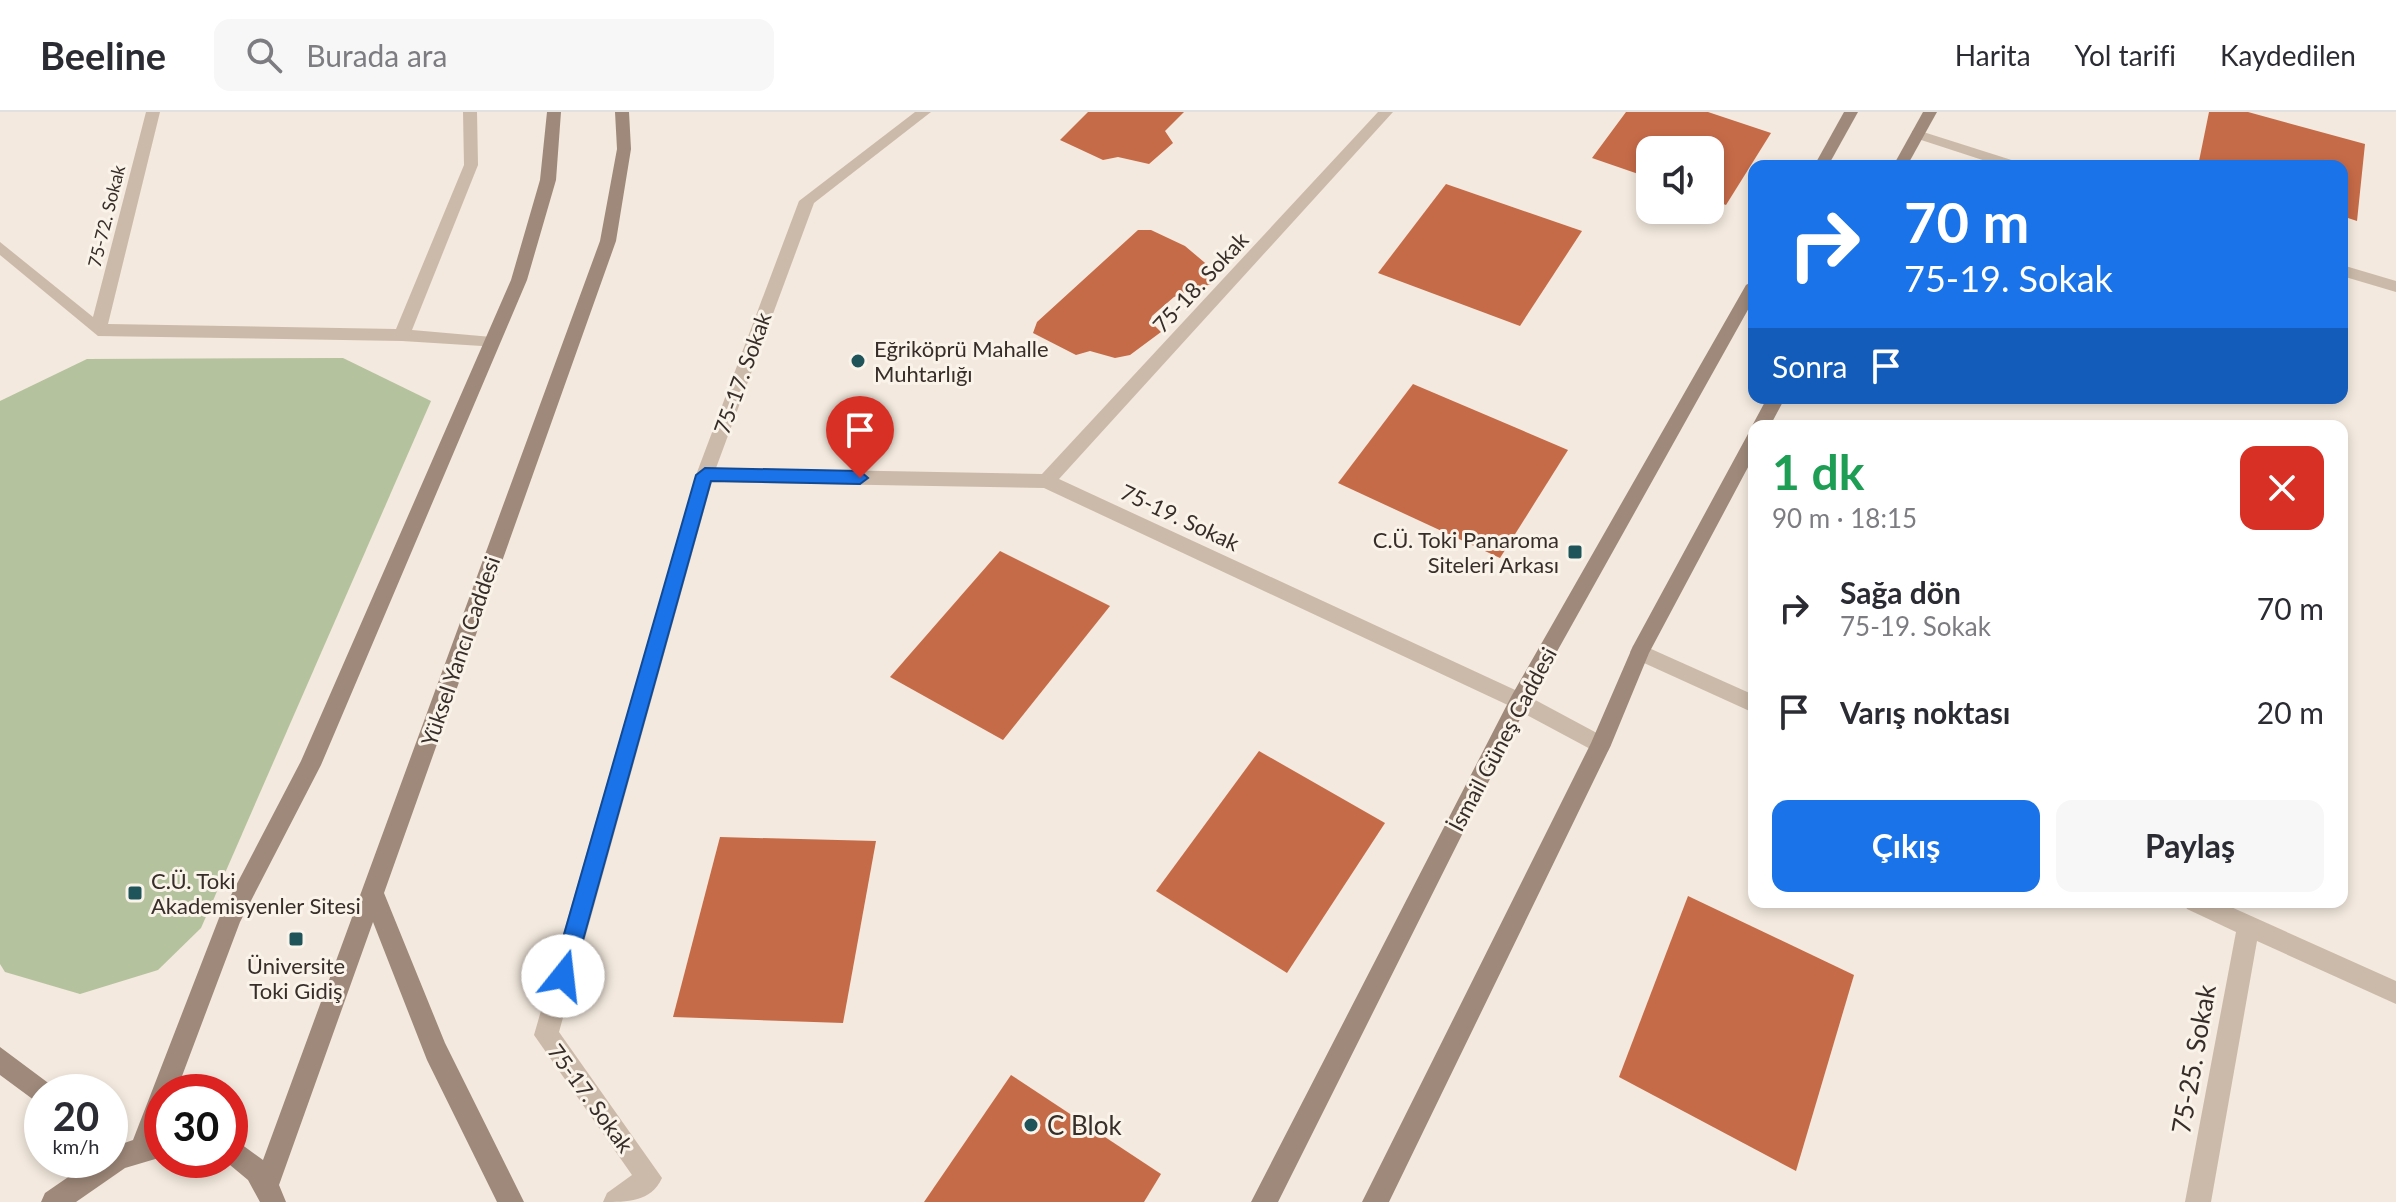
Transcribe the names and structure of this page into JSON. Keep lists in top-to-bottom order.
{
  "streets": {
    "street": [
      "75-72. Sokak",
      "75-18. Sokak",
      "75-17. Sokak",
      "75-19. Sokak",
      "Yüksel Yancı Caddesi",
      "İsmail Güneş Caddesi",
      "75-25. Sokak"
    ]
  },
  "crossings": [
    ["75-18. Sokak", "75-19. Sokak"],
    ["75-17. Sokak", "75-19. Sokak"],
    ["75-19. Sokak", "İsmail Güneş Caddesi"]
  ],
  "places": {
    "other": ["Eğriköprü Mahalle Muhtarlığı", "C Blok"],
    "transit": ["C.Ü. Toki Panaroma Siteleri Arkası", "C.Ü. Toki Akademisyenler Sitesi", "Üniversite Toki Gidiş"]
  },
  "page": {
    "header": "Beeline",
    "search": "Burada ara",
    "nav": ["Harita", "Yol tarifi", "Kaydedilen"],
    "turn": ["70 m", "75-19. Sokak"],
    "then": "Sonra",
    "heading": ["1 dk", "90 m · 18:15"],
    "list": [
      {
        "name": "Sağa dön",
        "note": "75-19. Sokak",
        "value": "70 m"
      },
      {
        "name": "Varış noktası",
        "value": "20 m"
      }
    ],
    "buttons": ["Çıkış", "Paylaş"],
    "speed": "20 km/h",
    "limit": "30"
  }
}
